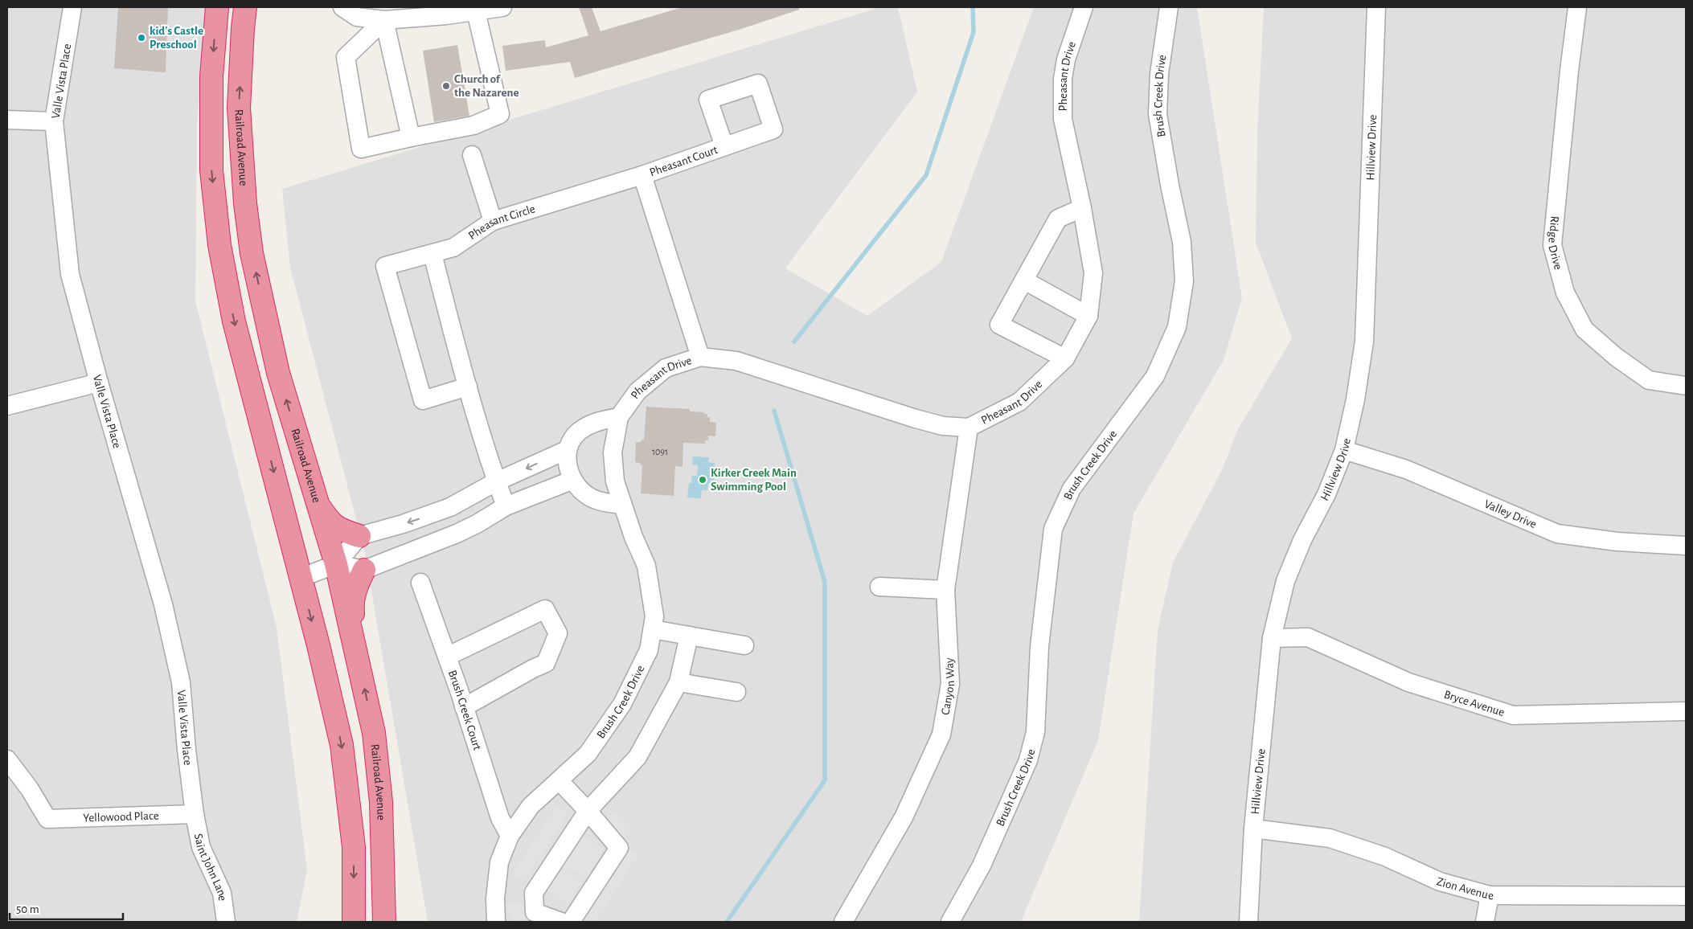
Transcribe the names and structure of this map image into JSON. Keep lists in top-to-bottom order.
{
  "streets": {
    "highway": ["Railroad Avenue"],
    "street": [
      "Pheasant Drive",
      "Valle Vista Place",
      "Brush Creek Drive",
      "Hillview Drive",
      "Pheasant Court",
      "Pheasant Circle",
      "Ridge Drive",
      "Valley Drive",
      "Canyon Way",
      "Bryce Avenue",
      "Brush Creek Court",
      "Yellowood Place",
      "Saint John Lane",
      "Zion Avenue"
    ]
  },
  "crossings": [
    ["Pheasant Drive", "Brush Creek Drive"],
    ["Pheasant Drive", "Canyon Way"],
    ["Valle Vista Place", "Yellowood Place"],
    ["Valle Vista Place", "Saint John Lane"],
    ["Brush Creek Drive", "Brush Creek Court"],
    ["Hillview Drive", "Valley Drive"],
    ["Hillview Drive", "Bryce Avenue"],
    ["Hillview Drive", "Zion Avenue"],
    ["Pheasant Court", "Pheasant Circle"],
    ["Yellowood Place", "Saint John Lane"]
  ],
  "places": ["kid's Castle Preschool", "Church of the Nazarene", "Kirker Creek Main Swimming Pool"],
  "house_numbers": ["1091"],
  "scale_bar": "50 m"
}
